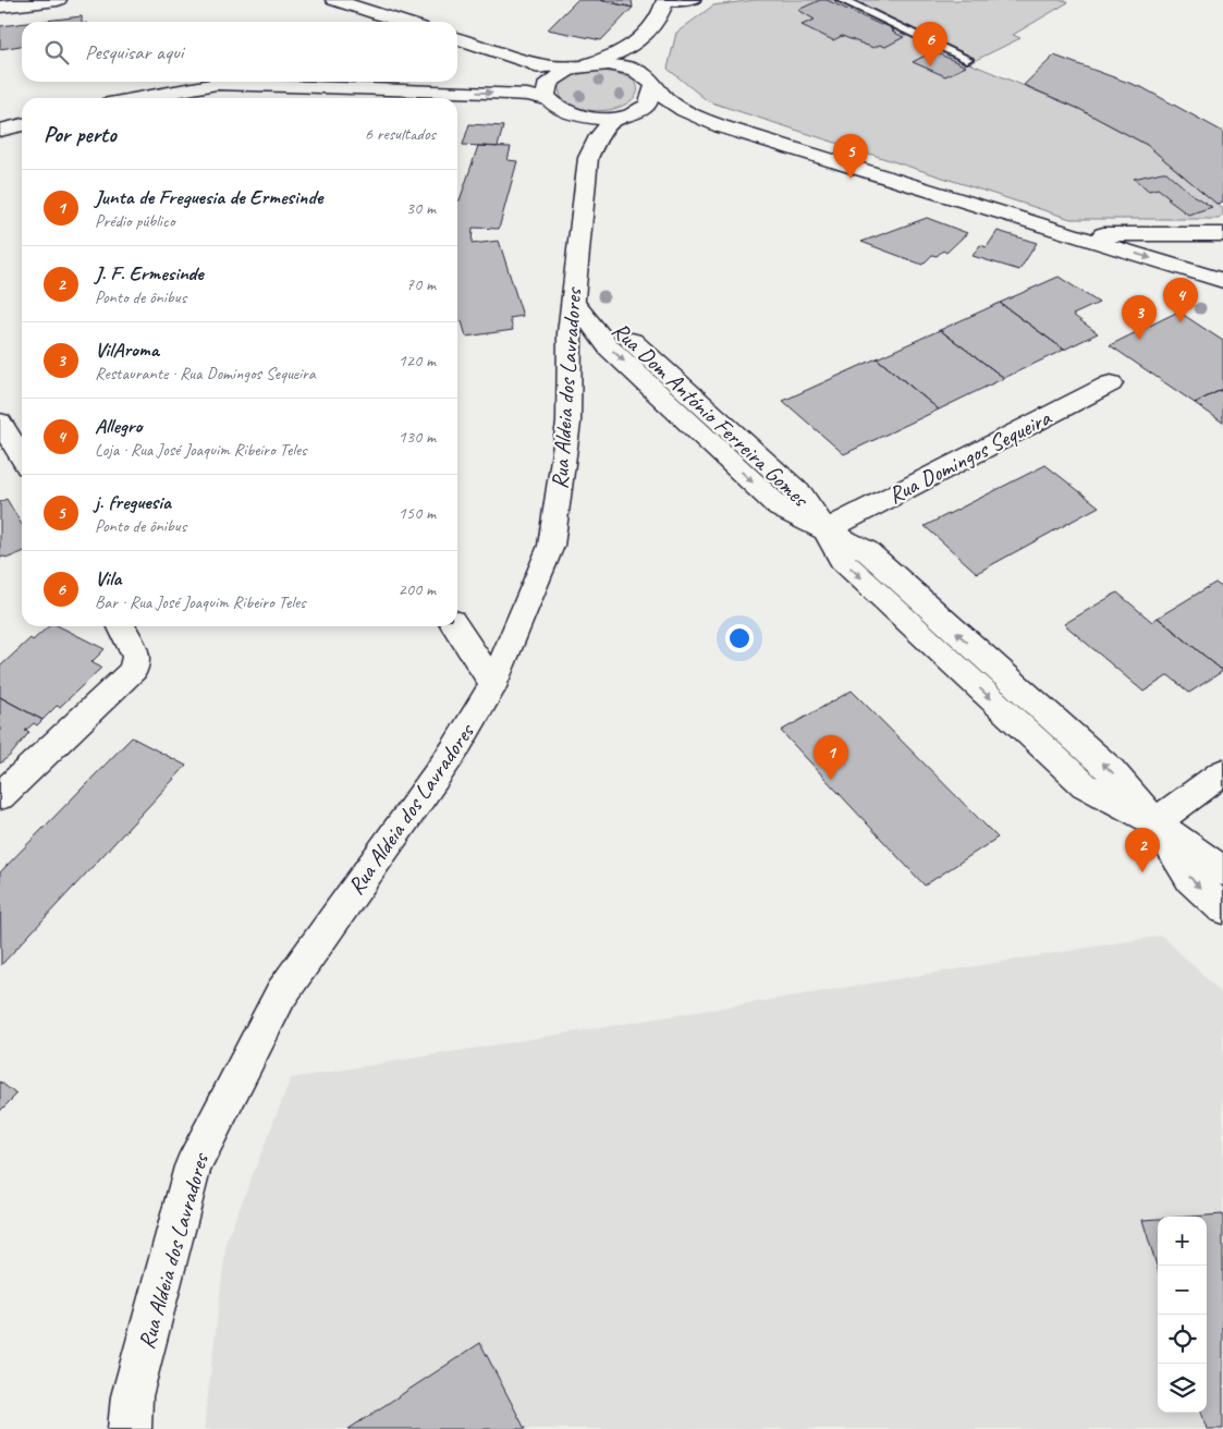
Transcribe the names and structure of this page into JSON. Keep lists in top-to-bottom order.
{
  "streets": {
    "main road": ["Rua Aldeia dos Lavradores", "Rua Dom António Ferreira Gomes", "Rua Domingos Sequeira"]
  },
  "crossings": [
    ["Rua Aldeia dos Lavradores", "Rua Dom António Ferreira Gomes"],
    ["Rua Dom António Ferreira Gomes", "Rua Domingos Sequeira"]
  ],
  "page": {
    "pins": [
      "6",
      "5",
      "4",
      "3",
      "1",
      "2"
    ],
    "search": "Pesquisar aqui",
    "heading": ["Por perto", "6 resultados"],
    "list": [
      {
        "mark": "1",
        "name": "Junta de Freguesia de Ermesinde",
        "note": "Prédio público",
        "value": "30 m"
      },
      {
        "mark": "2",
        "name": "J. F. Ermesinde",
        "note": "Ponto de ônibus",
        "value": "70 m"
      },
      {
        "mark": "3",
        "name": "VilAroma",
        "note": "Restaurante · Rua Domingos Sequeira",
        "value": "120 m"
      },
      {
        "mark": "4",
        "name": "Allegro",
        "note": "Loja · Rua José Joaquim Ribeiro Teles",
        "value": "130 m"
      },
      {
        "mark": "5",
        "name": "j. freguesia",
        "note": "Ponto de ônibus",
        "value": "150 m"
      },
      {
        "mark": "6",
        "name": "Vila",
        "note": "Bar · Rua José Joaquim Ribeiro Teles",
        "value": "200 m"
      }
    ],
    "map_buttons": ["+", "−"]
  }
}
